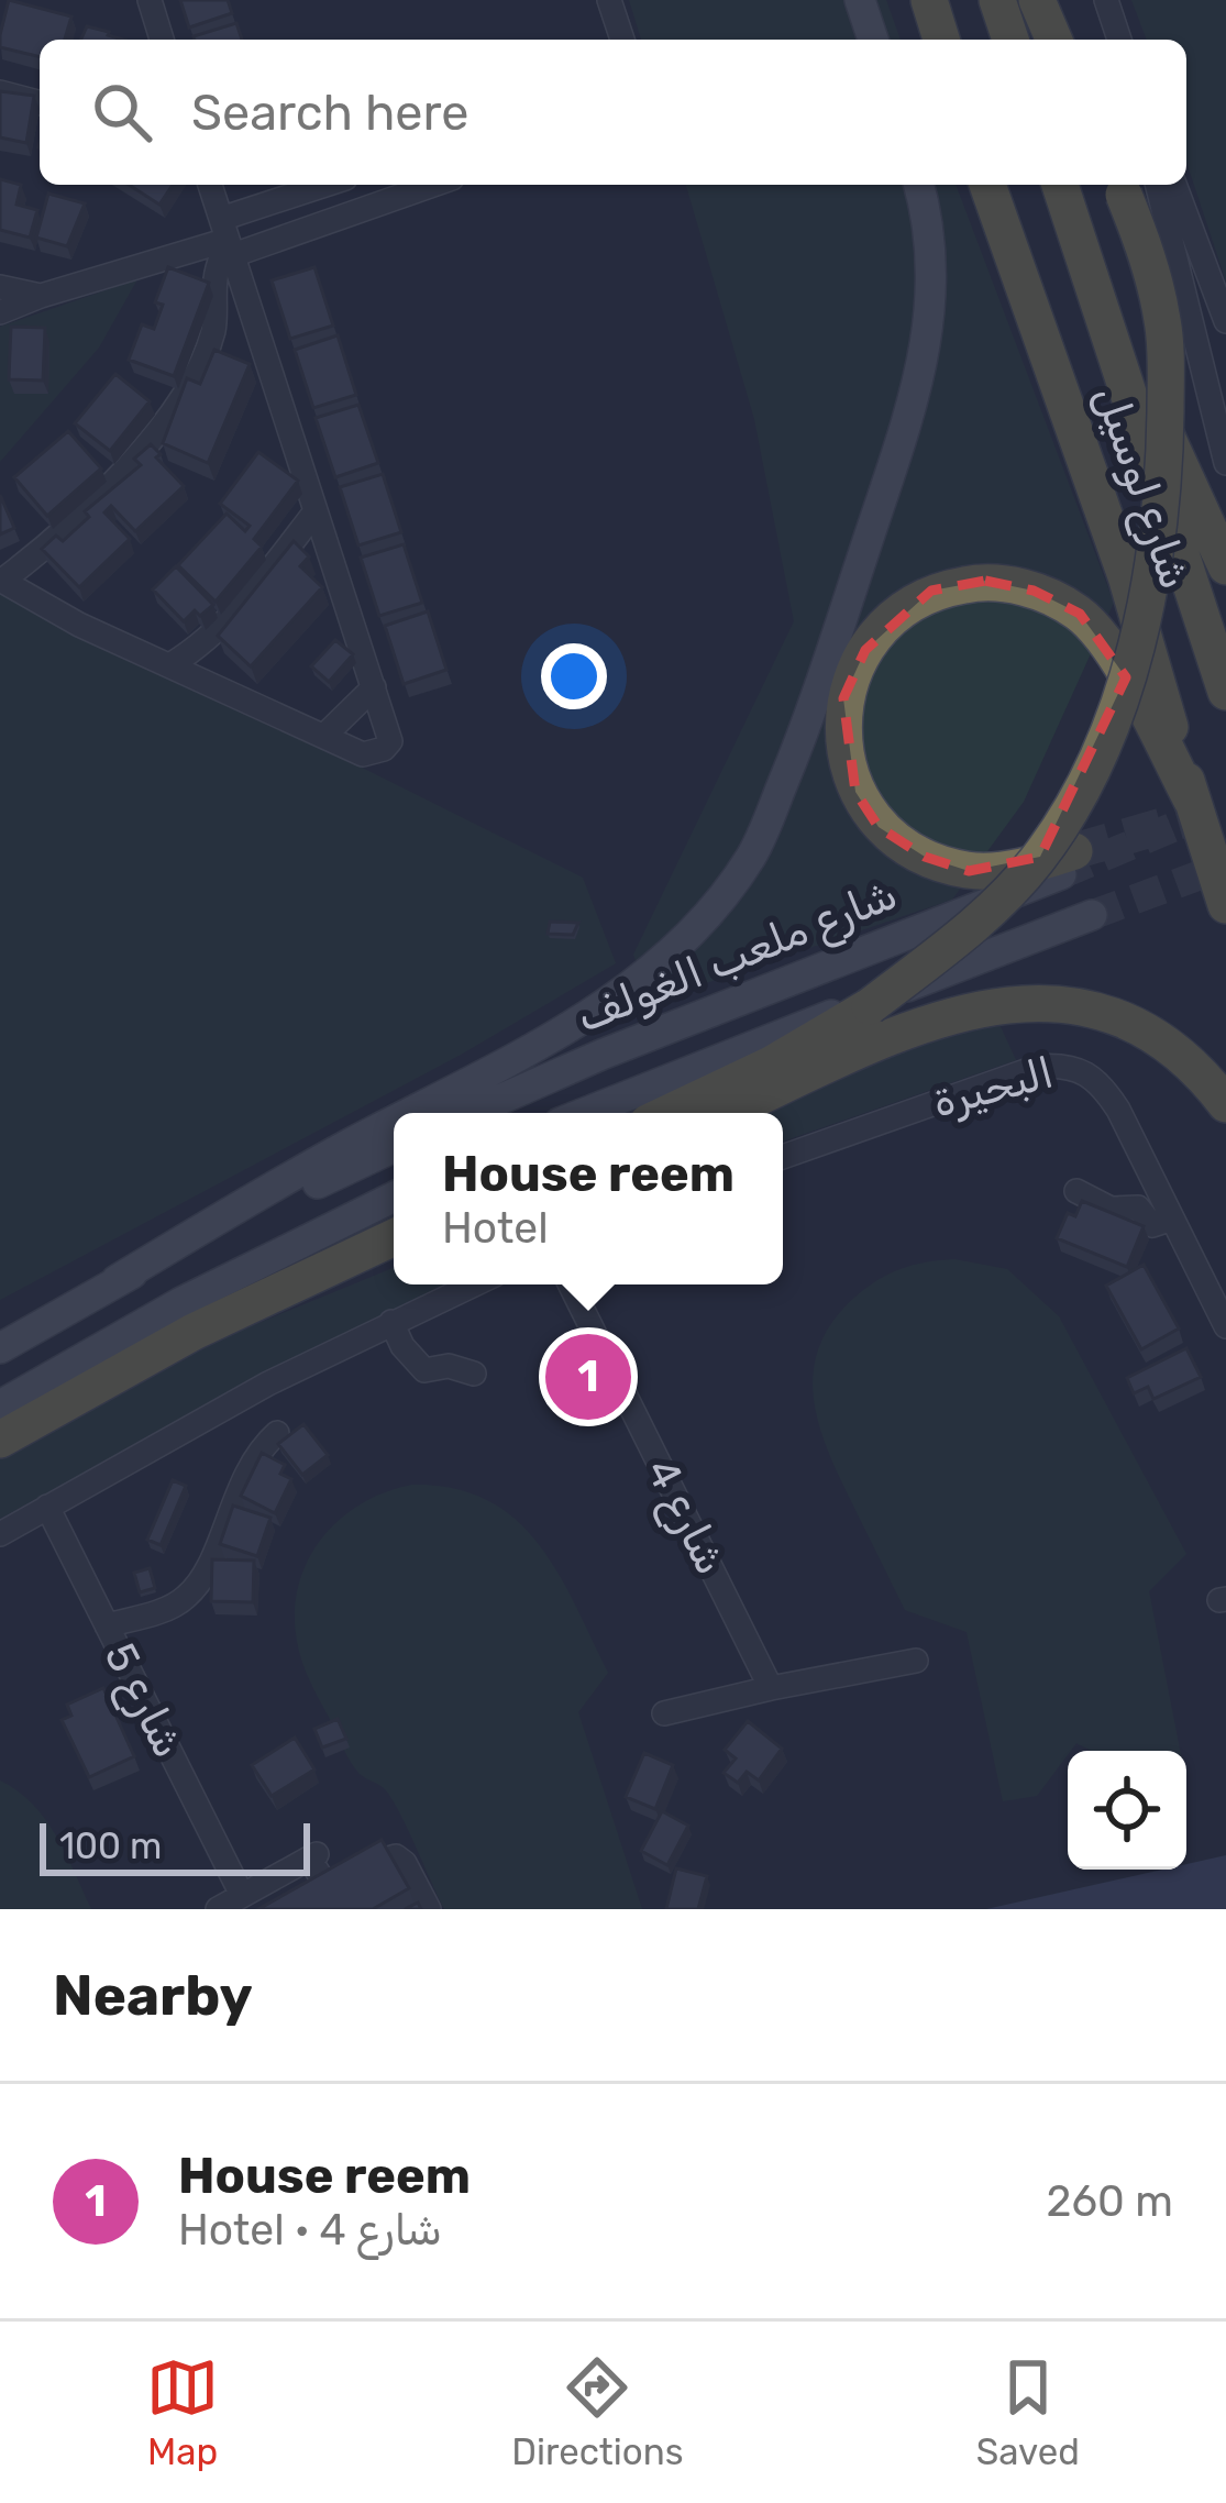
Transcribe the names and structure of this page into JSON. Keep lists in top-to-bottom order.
{
  "streets": {
    "highway": ["شارع لوسيل"],
    "main road": ["شارع ملعب الغولف"],
    "street": ["البحيرة", "شارع 4", "شارع 5"]
  },
  "scale_bar": "100 m",
  "page": {
    "search": "Search here",
    "popup": ["House reem", "Hotel"],
    "pins": "1",
    "scale": "100 m",
    "heading": "Nearby",
    "list": [
      {
        "mark": "1",
        "name": "House reem",
        "note": "Hotel · شارع 4",
        "value": "260 m"
      }
    ],
    "nav": ["Map", "Directions", "Saved"]
  }
}
